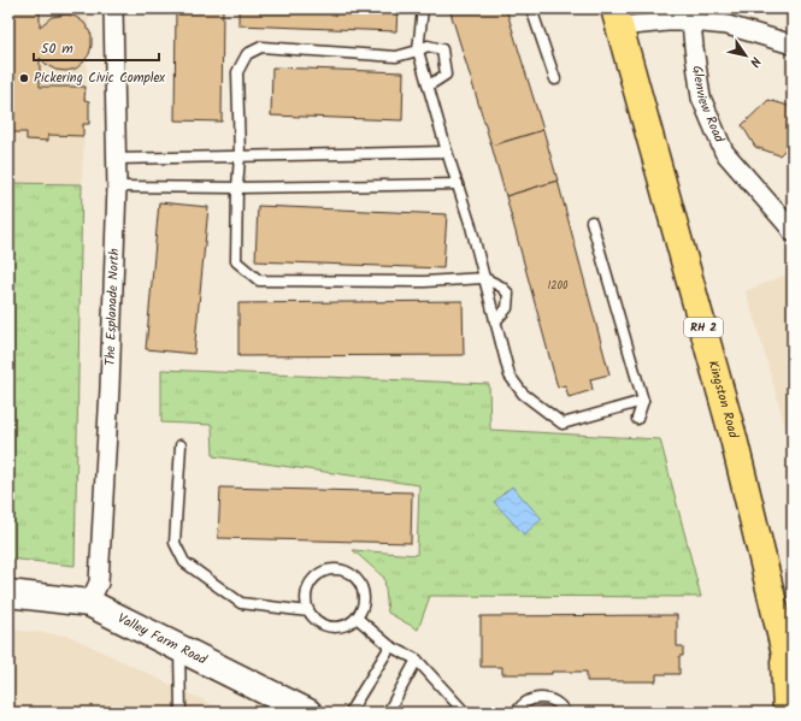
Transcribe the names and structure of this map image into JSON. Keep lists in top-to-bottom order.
{
  "streets": {
    "main road": ["RH 2", "Kingston Road"],
    "street": ["Glenview Road", "The Esplanade North", "Valley Farm Road"]
  },
  "crossings": [
    ["The Esplanade North", "Valley Farm Road"]
  ],
  "places": ["Pickering Civic Complex"],
  "house_numbers": ["1200"],
  "scale_bar": "50 m",
  "north": "bottom right"
}
